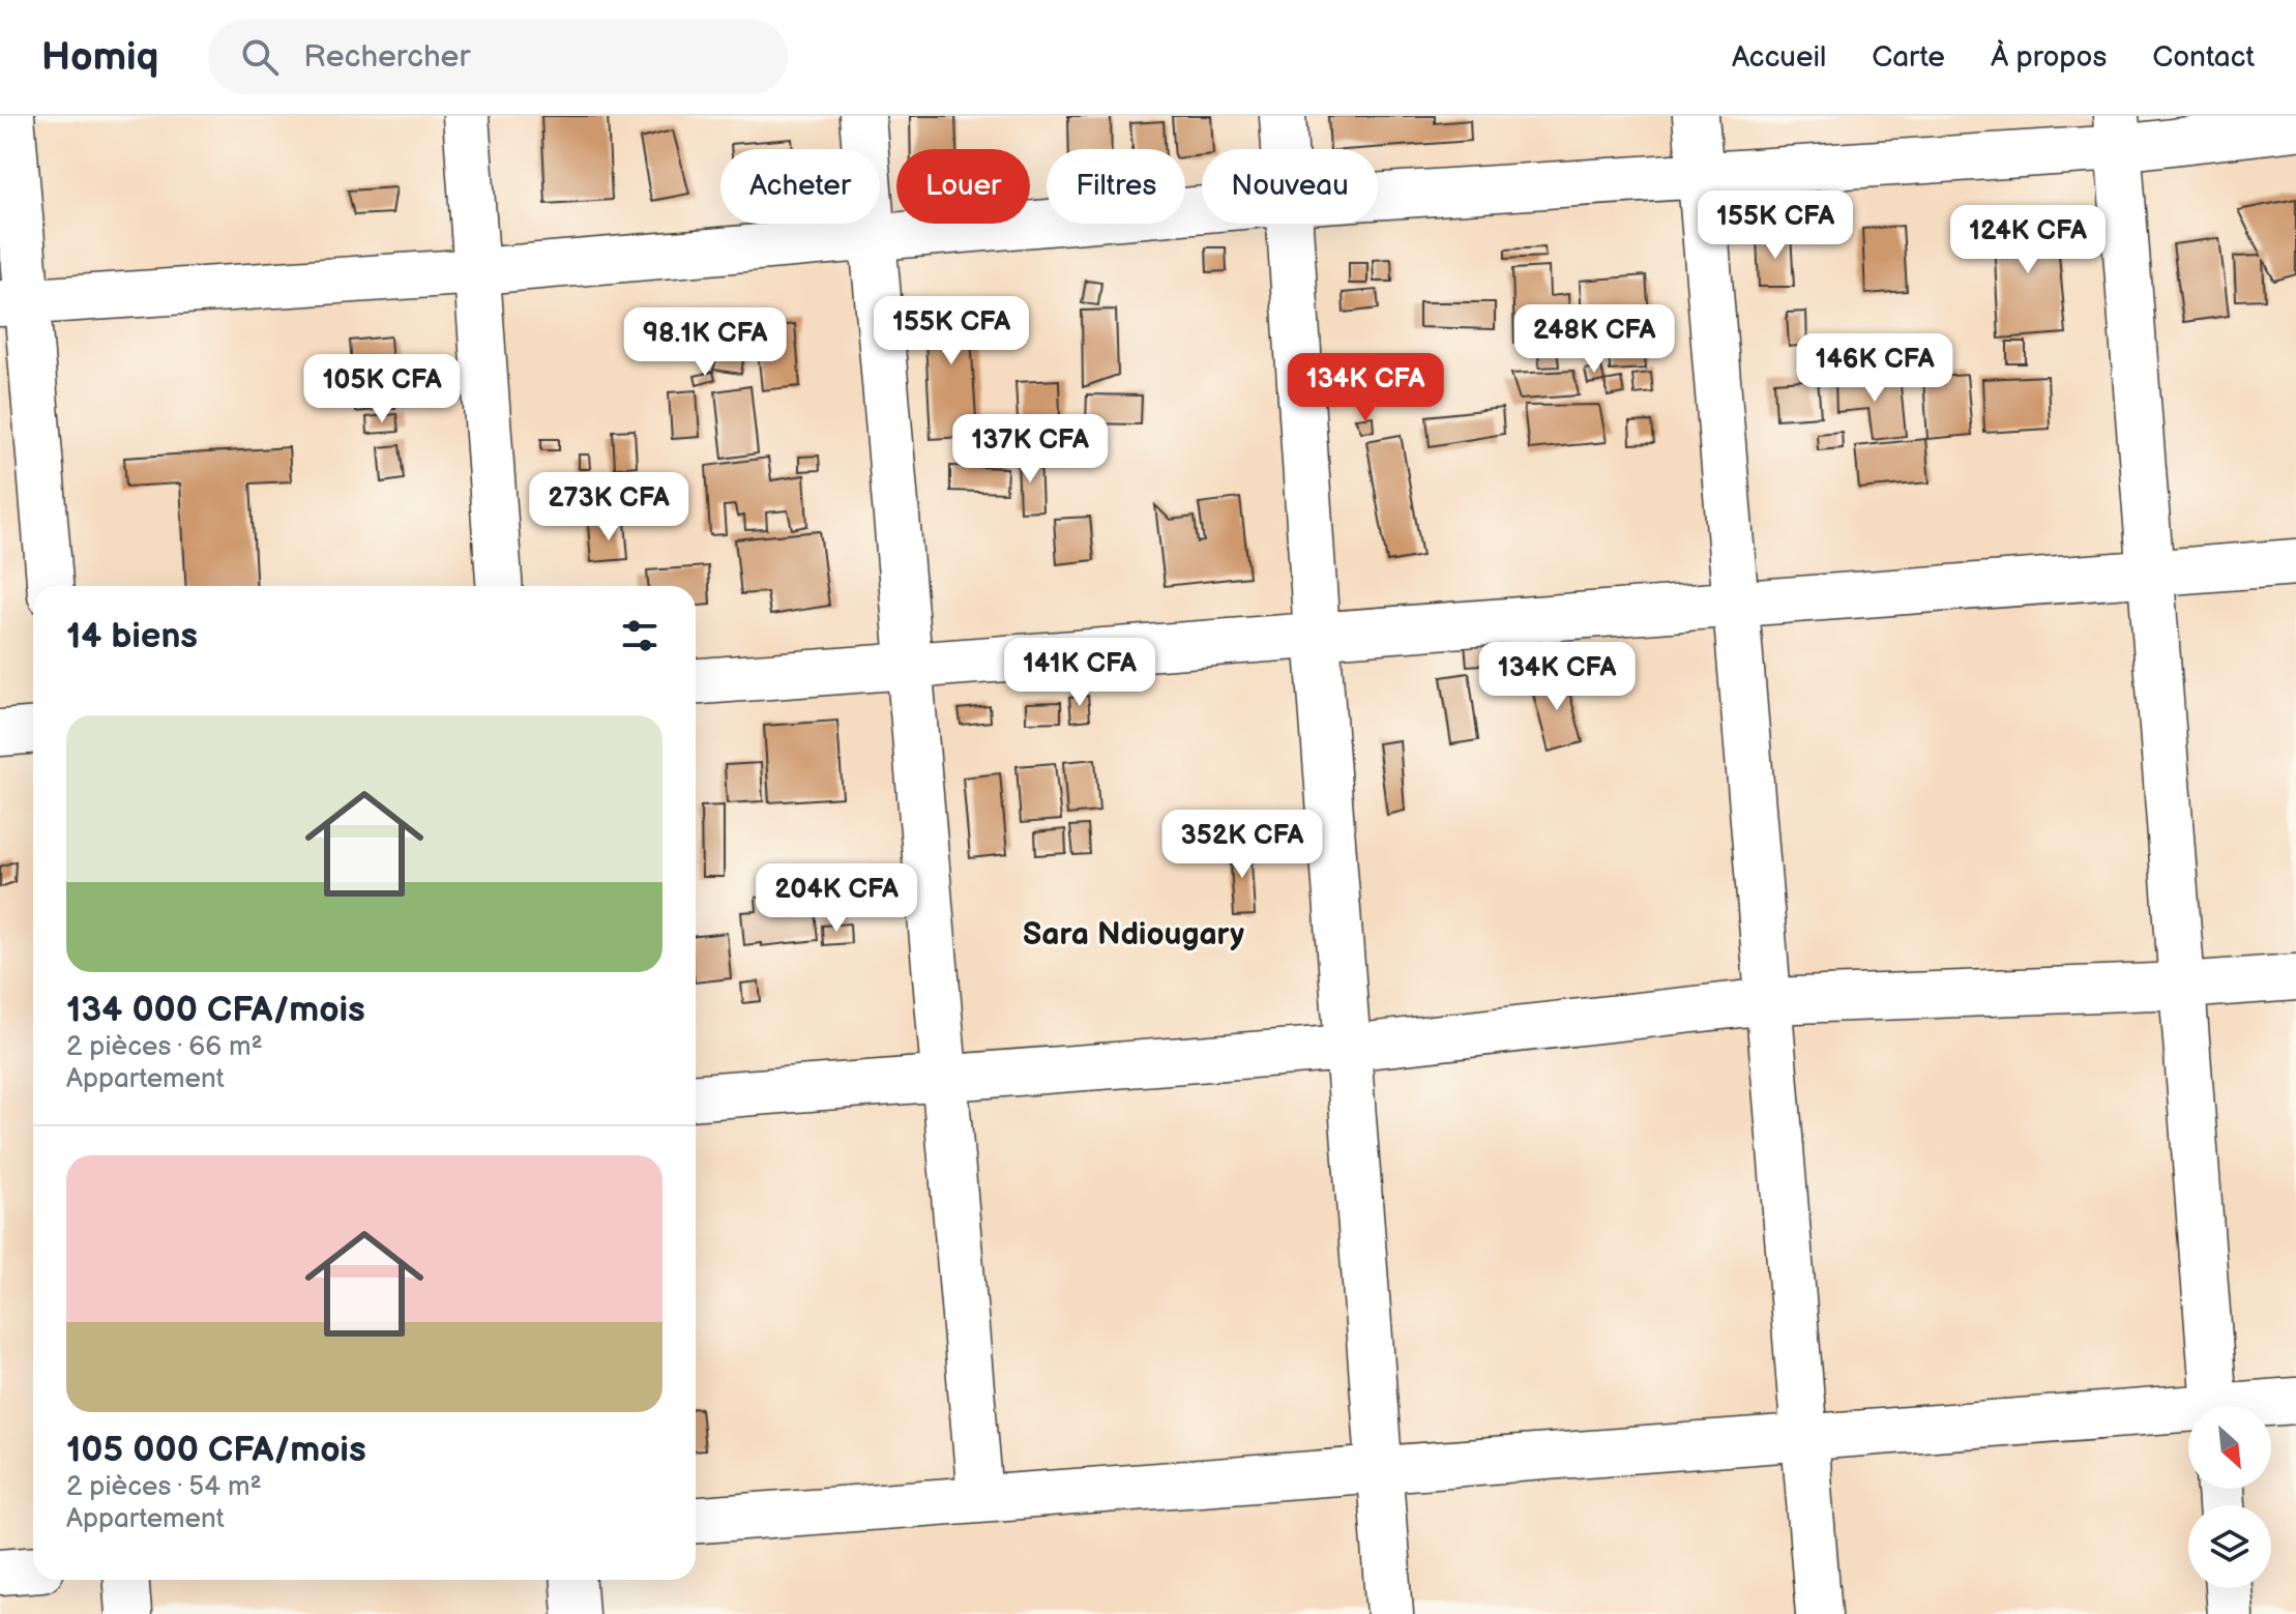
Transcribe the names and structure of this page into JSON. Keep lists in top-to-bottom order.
{
  "districts": ["Sara Ndiougary"],
  "north": "bottom right",
  "page": {
    "header": "Homiq",
    "search": "Rechercher",
    "nav": [
      "Accueil",
      "Carte",
      "À propos",
      "Contact"
    ],
    "chip": [
      "Acheter",
      "Louer",
      "Filtres",
      "Nouveau"
    ],
    "price": [
      "155K CFA",
      "124K CFA",
      "155K CFA",
      "248K CFA",
      "98.1K CFA",
      "146K CFA",
      "134K CFA",
      "105K CFA",
      "137K CFA",
      "273K CFA",
      "141K CFA",
      "134K CFA",
      "352K CFA",
      "204K CFA"
    ],
    "heading": "14 biens",
    "list": [
      {
        "name": "134 000 CFA/mois",
        "note": "2 pièces · 66 m² · Appartement"
      },
      {
        "name": "105 000 CFA/mois",
        "note": "2 pièces · 54 m² · Appartement"
      }
    ]
  }
}
